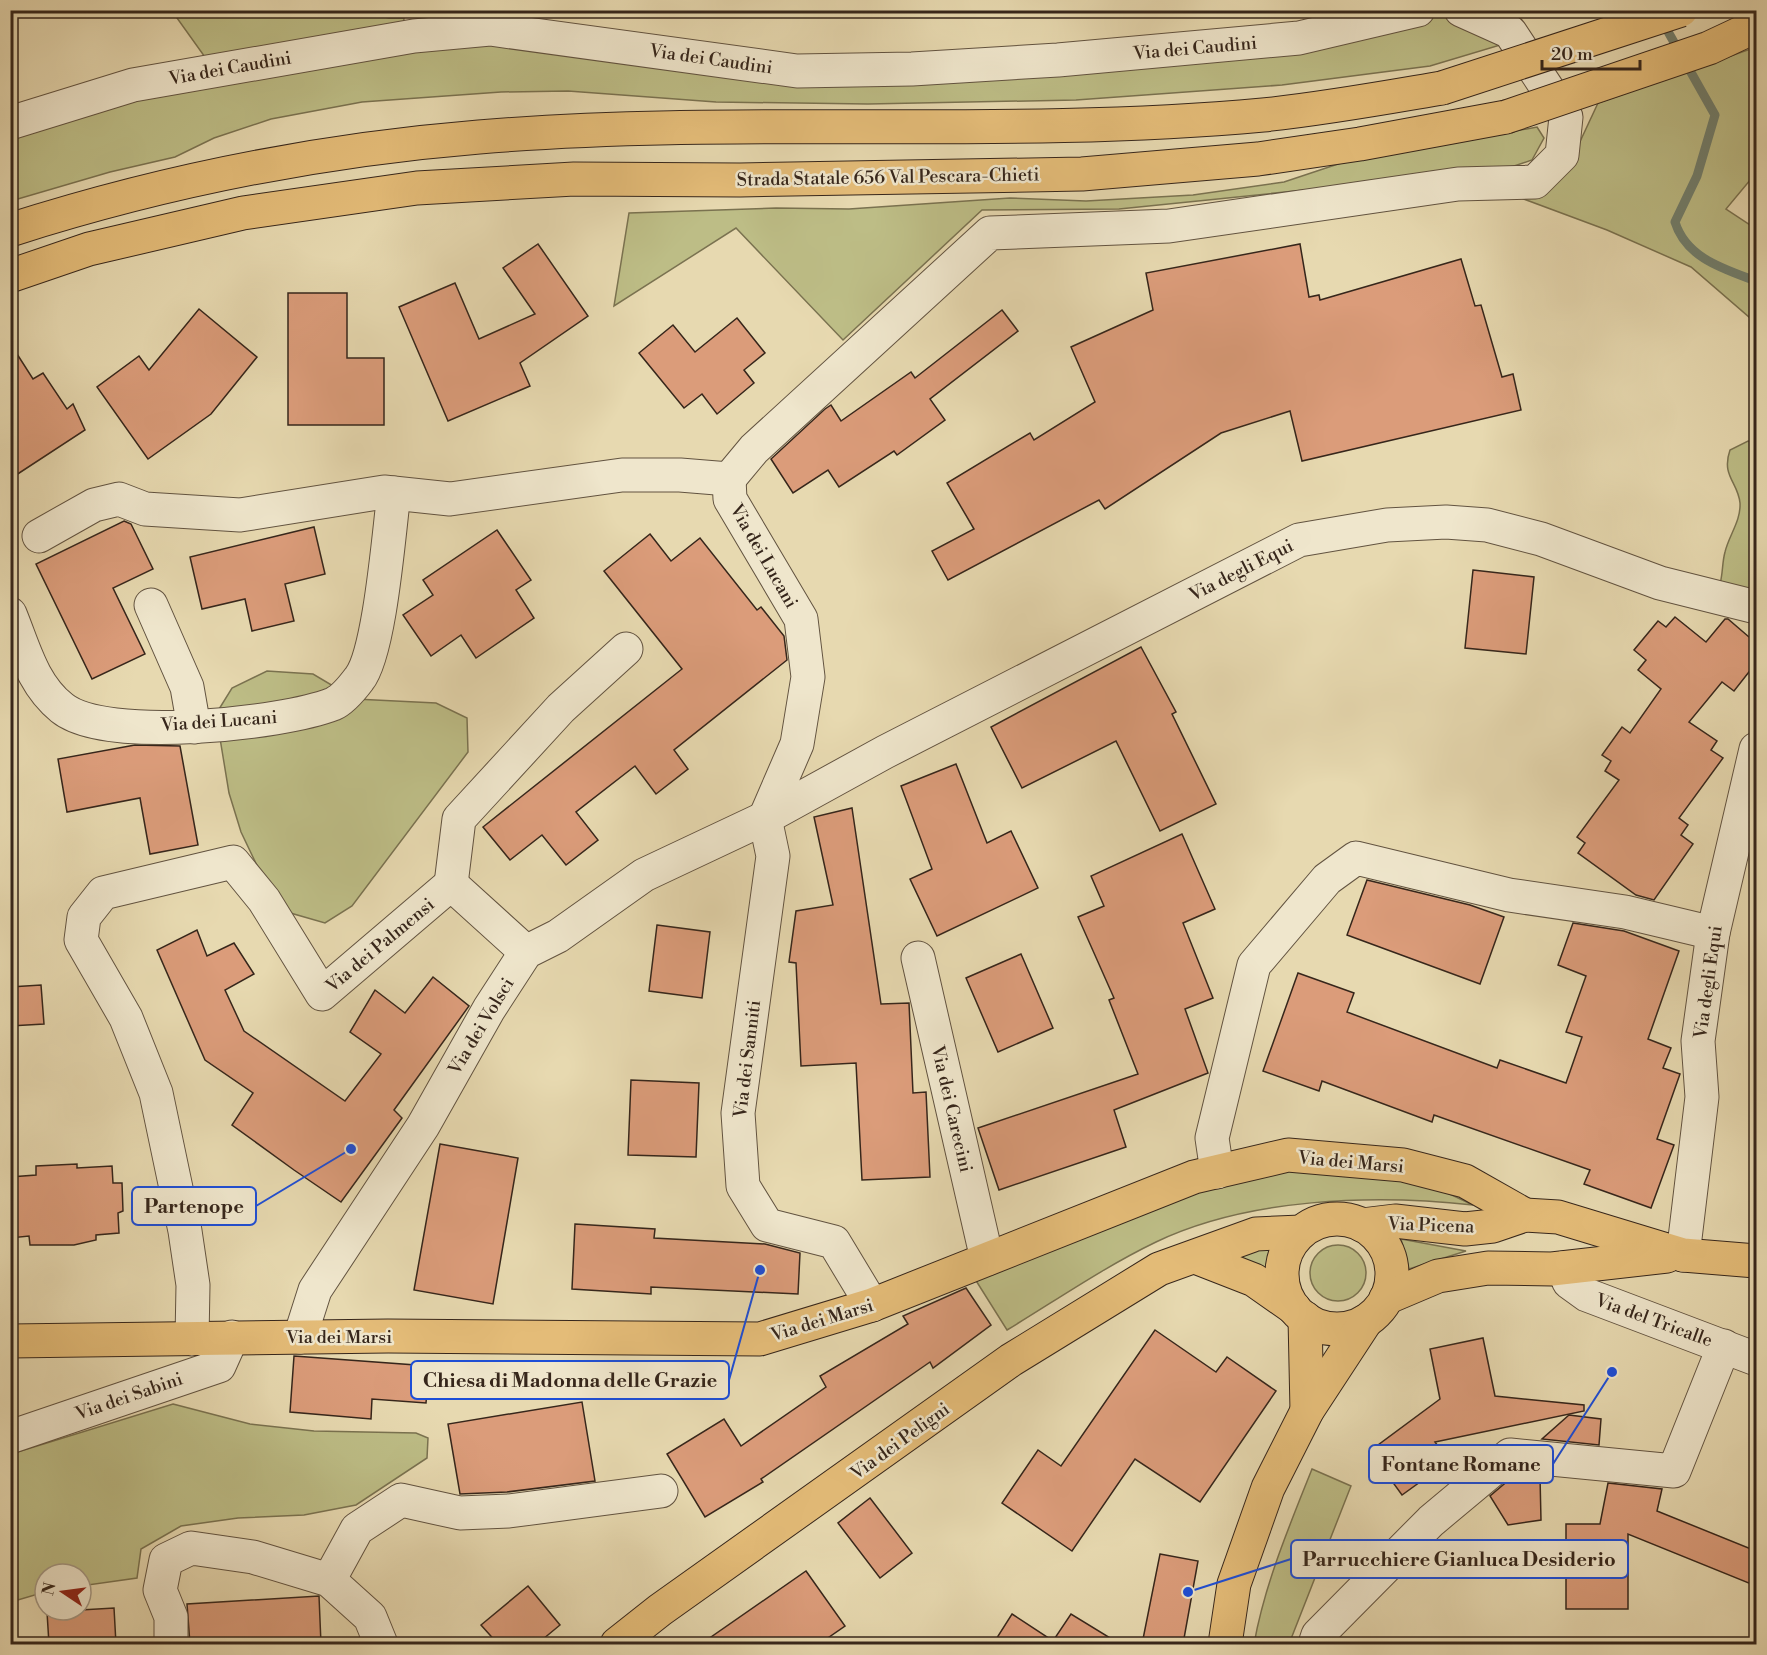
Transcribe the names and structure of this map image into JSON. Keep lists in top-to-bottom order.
{
  "streets": {
    "main road": [
      "Strada Statale 656 Val Pescara-Chieti",
      "Via dei Marsi",
      "Via Picena",
      "Via dei Peligni"
    ],
    "street": [
      "Via dei Caudini",
      "Via dei Lucani",
      "Via degli Equi",
      "Via dei Palmensi",
      "Via dei Volsci",
      "Via dei Sanniti",
      "Via dei Carecini",
      "Via del Tricalle",
      "Via dei Sabini"
    ]
  },
  "crossings": [
    ["Via dei Lucani", "Via degli Equi"],
    ["Via dei Lucani", "Via dei Sanniti"],
    ["Via degli Equi", "Via dei Sanniti"],
    ["Via degli Equi", "Via Picena"],
    ["Via dei Palmensi", "Via dei Volsci"],
    ["Via dei Palmensi", "Via dei Marsi"],
    ["Via dei Volsci", "Via dei Marsi"],
    ["Via dei Sanniti", "Via dei Marsi"],
    ["Via dei Carecini", "Via dei Marsi"],
    ["Via dei Marsi", "Via Picena"],
    ["Via dei Marsi", "Via dei Sabini"],
    ["Via Picena", "Via del Tricalle"],
    ["Via Picena", "Via dei Peligni"]
  ],
  "places": [
    "Partenope",
    "Chiesa di Madonna delle Grazie",
    "Fontane Romane",
    "Parrucchiere Gianluca Desiderio"
  ],
  "scale_bar": "20 m",
  "north": "left"
}
